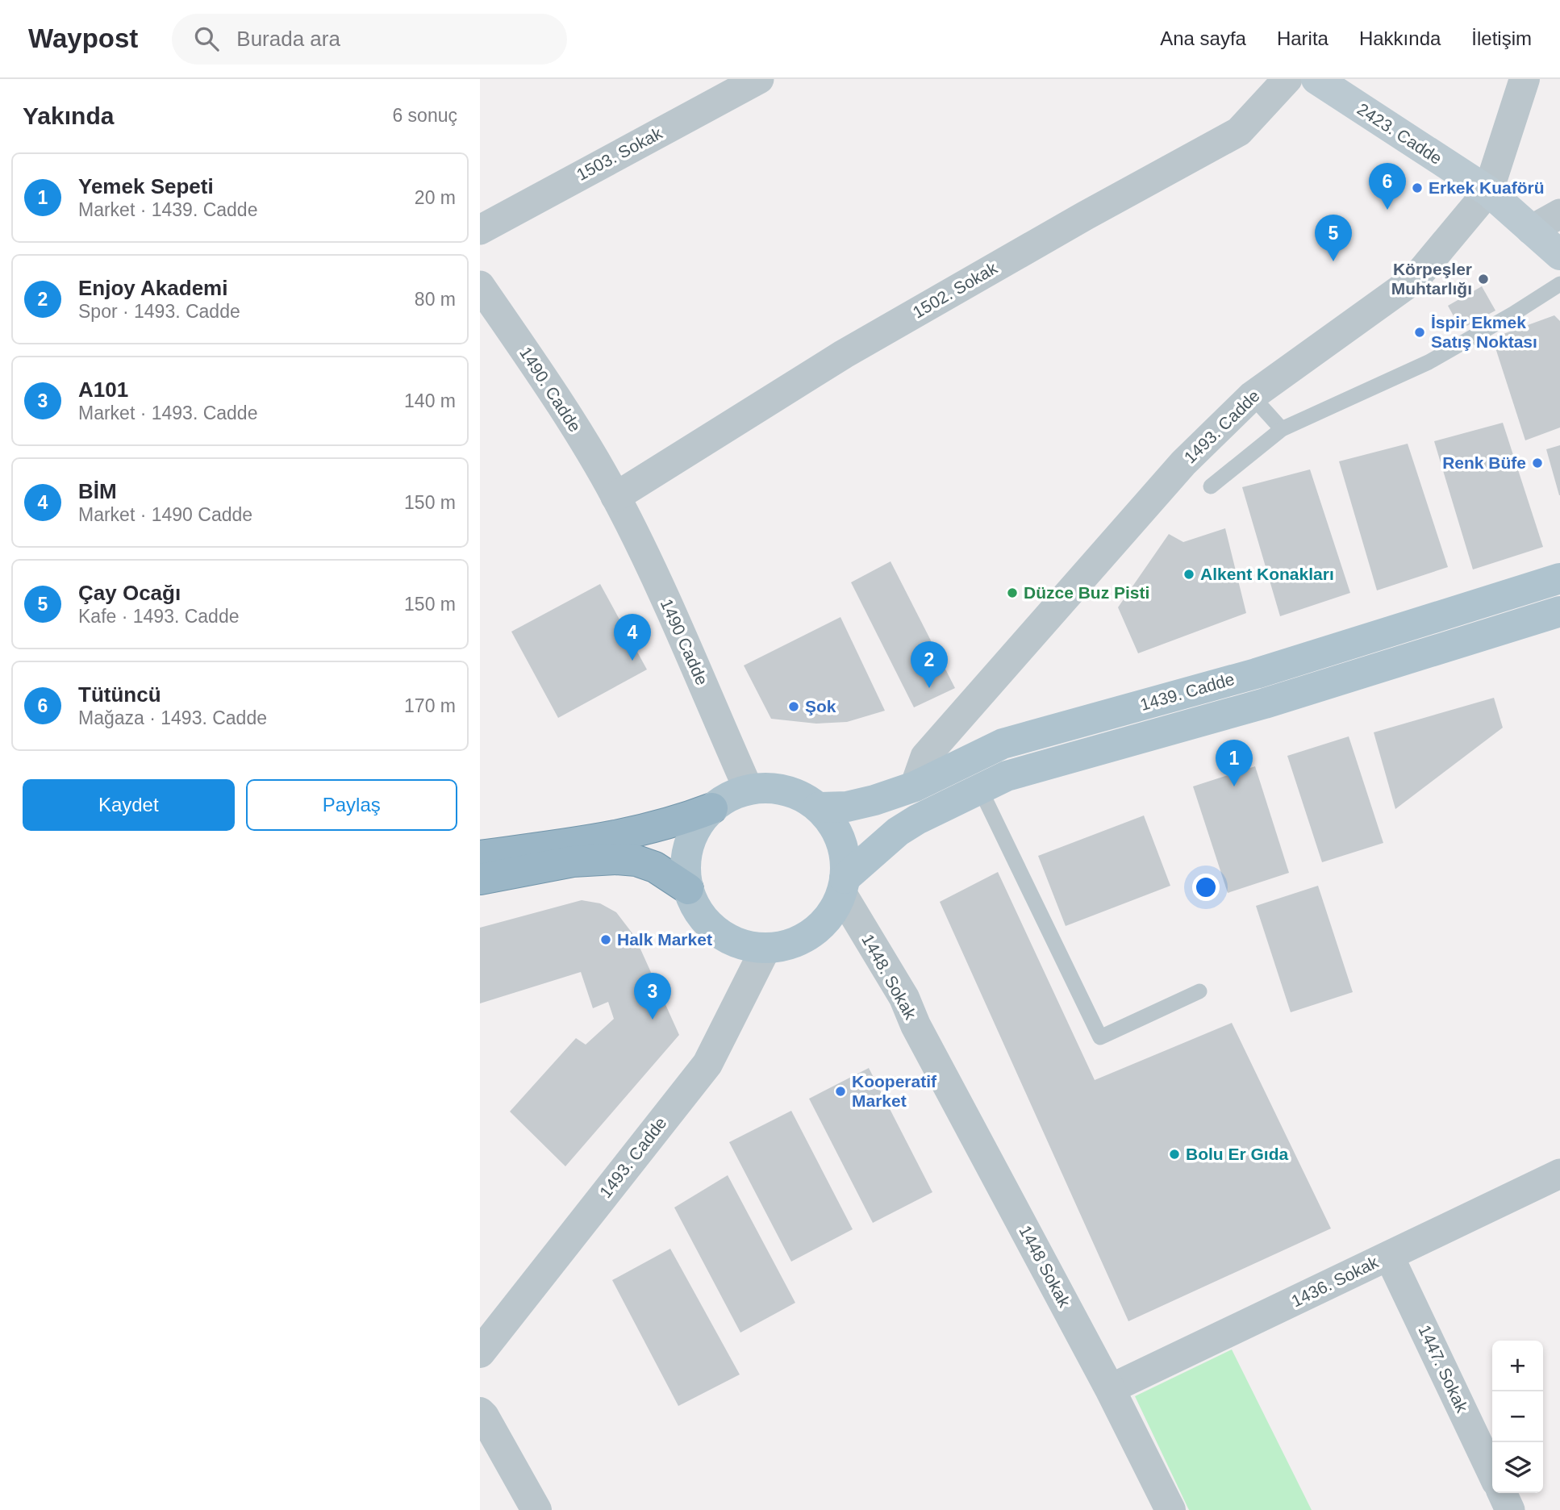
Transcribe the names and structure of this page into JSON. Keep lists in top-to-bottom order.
{
  "streets": {
    "main road": ["2423. Cadde", "1439. Cadde"],
    "street": [
      "1503. Sokak",
      "1502. Sokak",
      "1490. Cadde",
      "1493. Cadde",
      "1490 Cadde",
      "1448. Sokak",
      "1448 Sokak",
      "1436. Sokak",
      "1447. Sokak"
    ]
  },
  "crossings": [
    ["2423. Cadde", "1493. Cadde"],
    ["1502. Sokak", "1490. Cadde"],
    ["1502. Sokak", "1490 Cadde"],
    ["1490. Cadde", "1490 Cadde"],
    ["1493. Cadde", "1490 Cadde"],
    ["1493. Cadde", "1439. Cadde"],
    ["1493. Cadde", "1448. Sokak"],
    ["1490 Cadde", "1439. Cadde"],
    ["1490 Cadde", "1448. Sokak"],
    ["1439. Cadde", "1448. Sokak"],
    ["1448. Sokak", "1448 Sokak"],
    ["1448 Sokak", "1436. Sokak"],
    ["1436. Sokak", "1447. Sokak"]
  ],
  "places": [
    "Erkek Kuaförü",
    "Körpeşler Muhtarlığı",
    "İspir Ekmek Satış Noktası",
    "Renk Büfe",
    "Alkent Konakları",
    "Düzce Buz Pisti",
    "Şok",
    "Halk Market",
    "Kooperatif Market",
    "Bolu Er Gıda"
  ],
  "page": {
    "header": "Waypost",
    "search": "Burada ara",
    "nav": [
      "Ana sayfa",
      "Harita",
      "Hakkında",
      "İletişim"
    ],
    "heading": ["Yakında", "6 sonuç"],
    "list": [
      {
        "mark": "1",
        "name": "Yemek Sepeti",
        "note": "Market · 1439. Cadde",
        "value": "20 m"
      },
      {
        "mark": "2",
        "name": "Enjoy Akademi",
        "note": "Spor · 1493. Cadde",
        "value": "80 m"
      },
      {
        "mark": "3",
        "name": "A101",
        "note": "Market · 1493. Cadde",
        "value": "140 m"
      },
      {
        "mark": "4",
        "name": "BİM",
        "note": "Market · 1490 Cadde",
        "value": "150 m"
      },
      {
        "mark": "5",
        "name": "Çay Ocağı",
        "note": "Kafe · 1493. Cadde",
        "value": "150 m"
      },
      {
        "mark": "6",
        "name": "Tütüncü",
        "note": "Mağaza · 1493. Cadde",
        "value": "170 m"
      }
    ],
    "pins": [
      "6",
      "5",
      "4",
      "2",
      "1",
      "3"
    ],
    "buttons": ["Kaydet", "Paylaş"],
    "map_buttons": ["+", "−"]
  }
}
